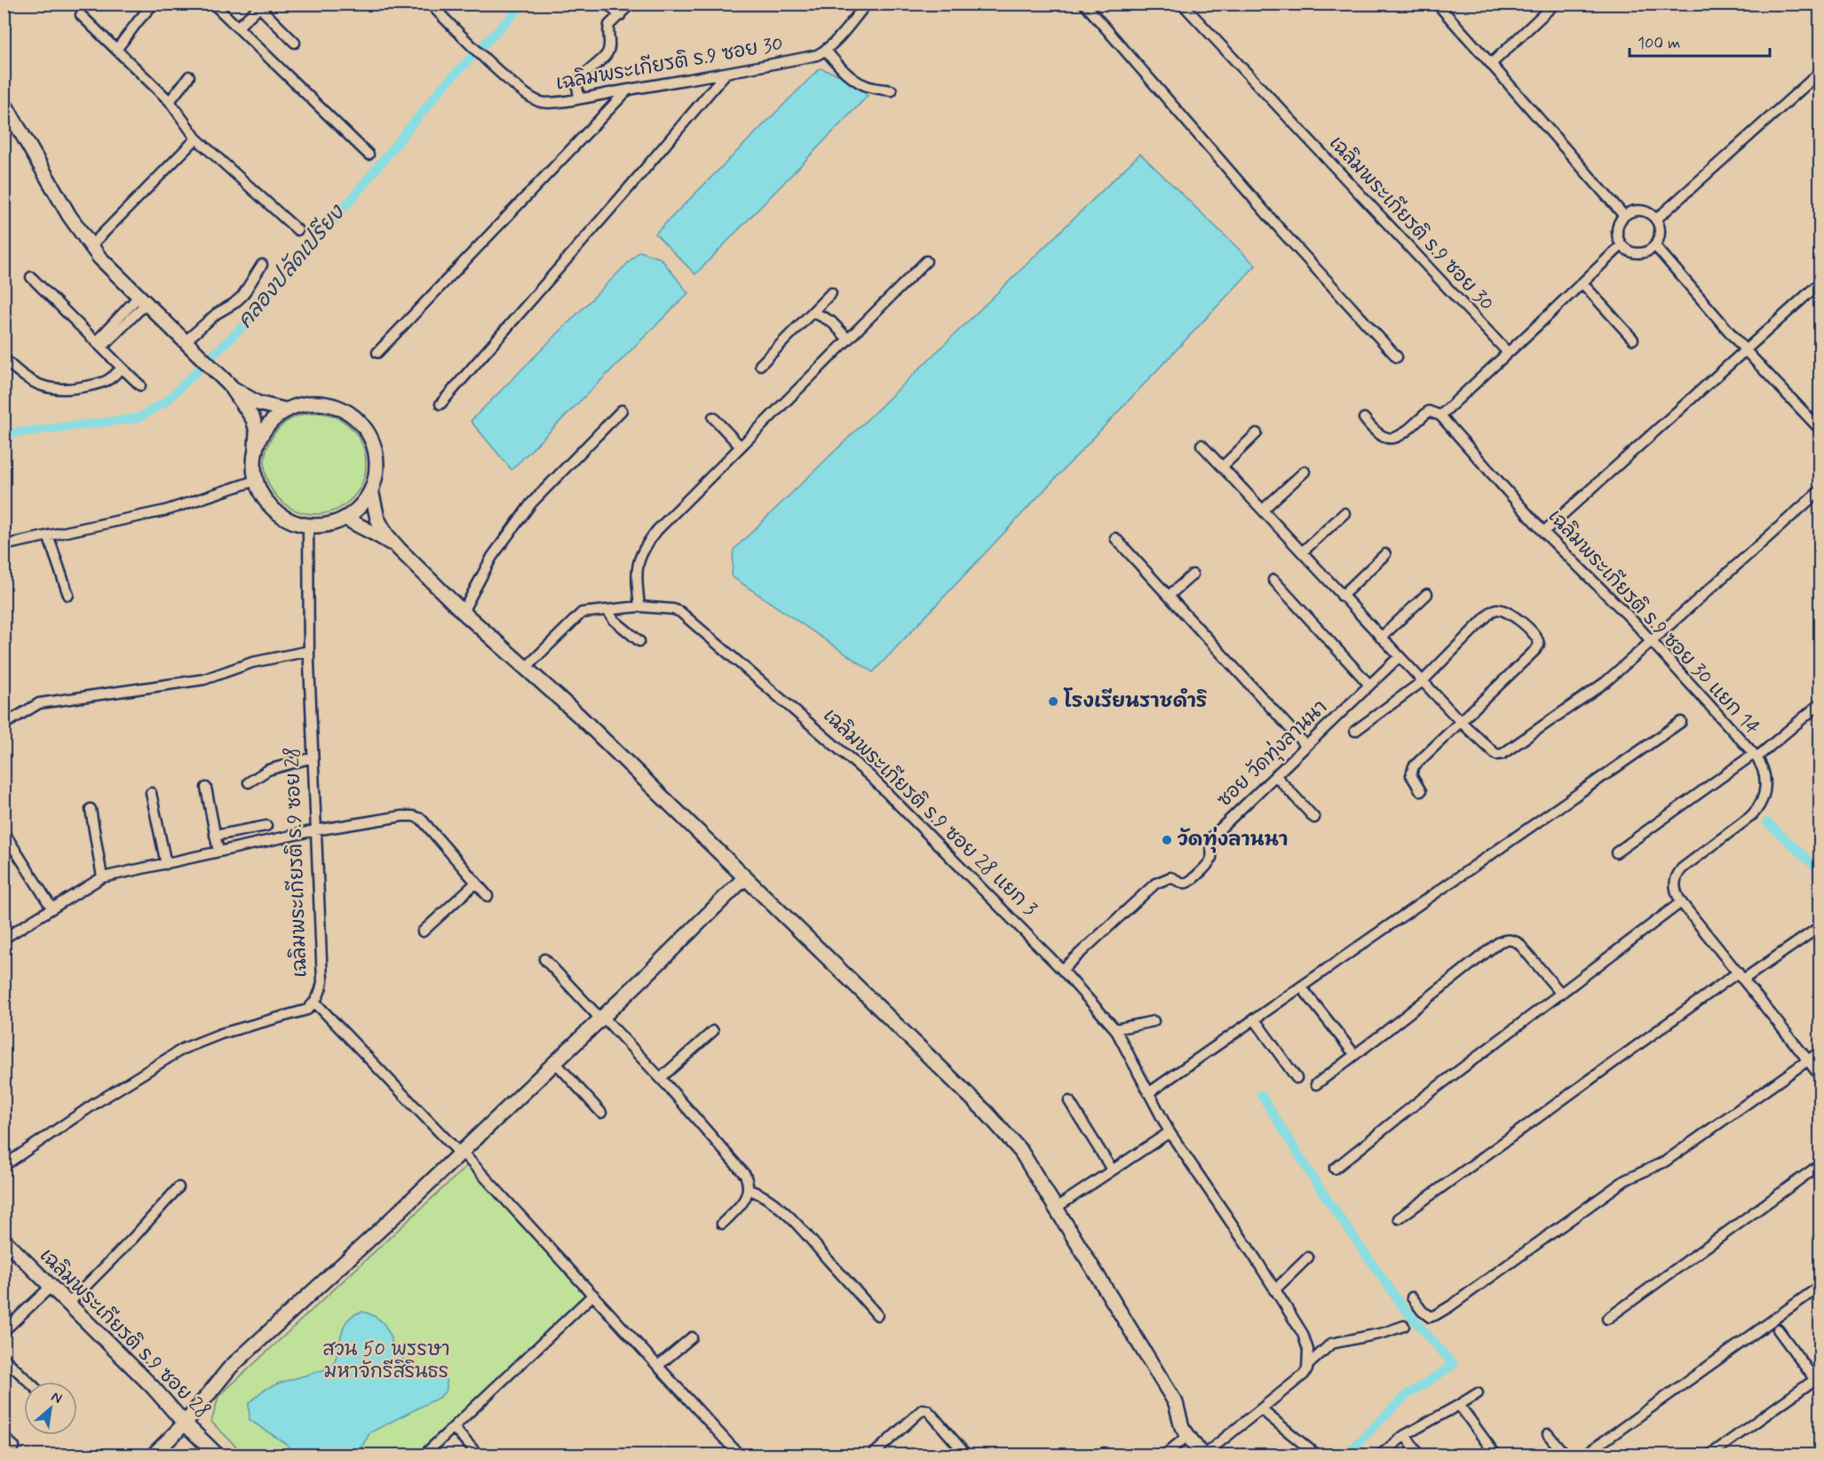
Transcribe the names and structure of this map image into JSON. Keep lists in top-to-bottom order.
{
  "streets": {
    "main road": ["เฉลิมพระเกียรติ ร.9 ซอย 28"],
    "street": [
      "เฉลิมพระเกียรติ ร.9 ซอย 30",
      "เฉลิมพระเกียรติ ร.9 ซอย 30 แยก 14",
      "ซอย วัดทุ่งลานนา",
      "เฉลิมพระเกียรติ ร.9 ซอย 28 แยก 3"
    ]
  },
  "crossings": [
    ["ซอย วัดทุ่งลานนา", "เฉลิมพระเกียรติ ร.9 ซอย 28 แยก 3"]
  ],
  "water": ["คลองปลัดเปรียง"],
  "parks": ["สวน 50 พรรษา มหาจักรีสิรินธร"],
  "places": ["โรงเรียนราชดำริ", "วัดทุ่งลานนา"],
  "scale_bar": "100 m",
  "north": "top right"
}
